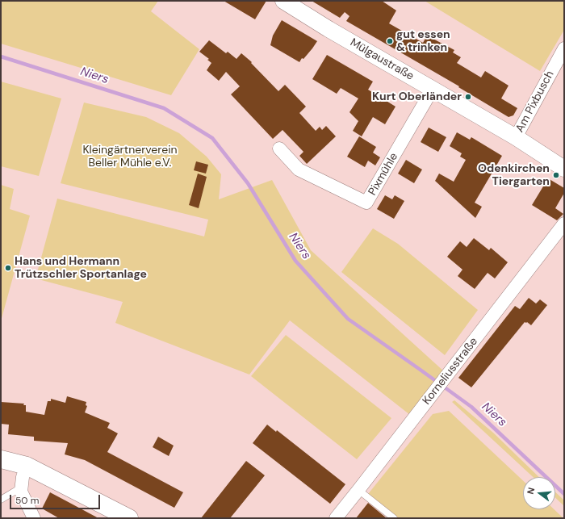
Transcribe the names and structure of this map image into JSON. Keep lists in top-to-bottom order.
{
  "streets": {
    "street": [
      "Mülgaustraße",
      "Am Pixbusch",
      "Pixmühle",
      "Korneliusstraße"
    ]
  },
  "crossings": [
    ["Mülgaustraße", "Am Pixbusch"],
    ["Mülgaustraße", "Pixmühle"]
  ],
  "water": ["Niers"],
  "parks": ["Kleingärtnerverein Beller Mühle e.V."],
  "places": [
    "gut essen & trinken",
    "Kurt Oberländer",
    "Odenkirchen Tiergarten",
    "Hans und Hermann Trützschler Sportanlage"
  ],
  "scale_bar": "50 m",
  "north": "left"
}
